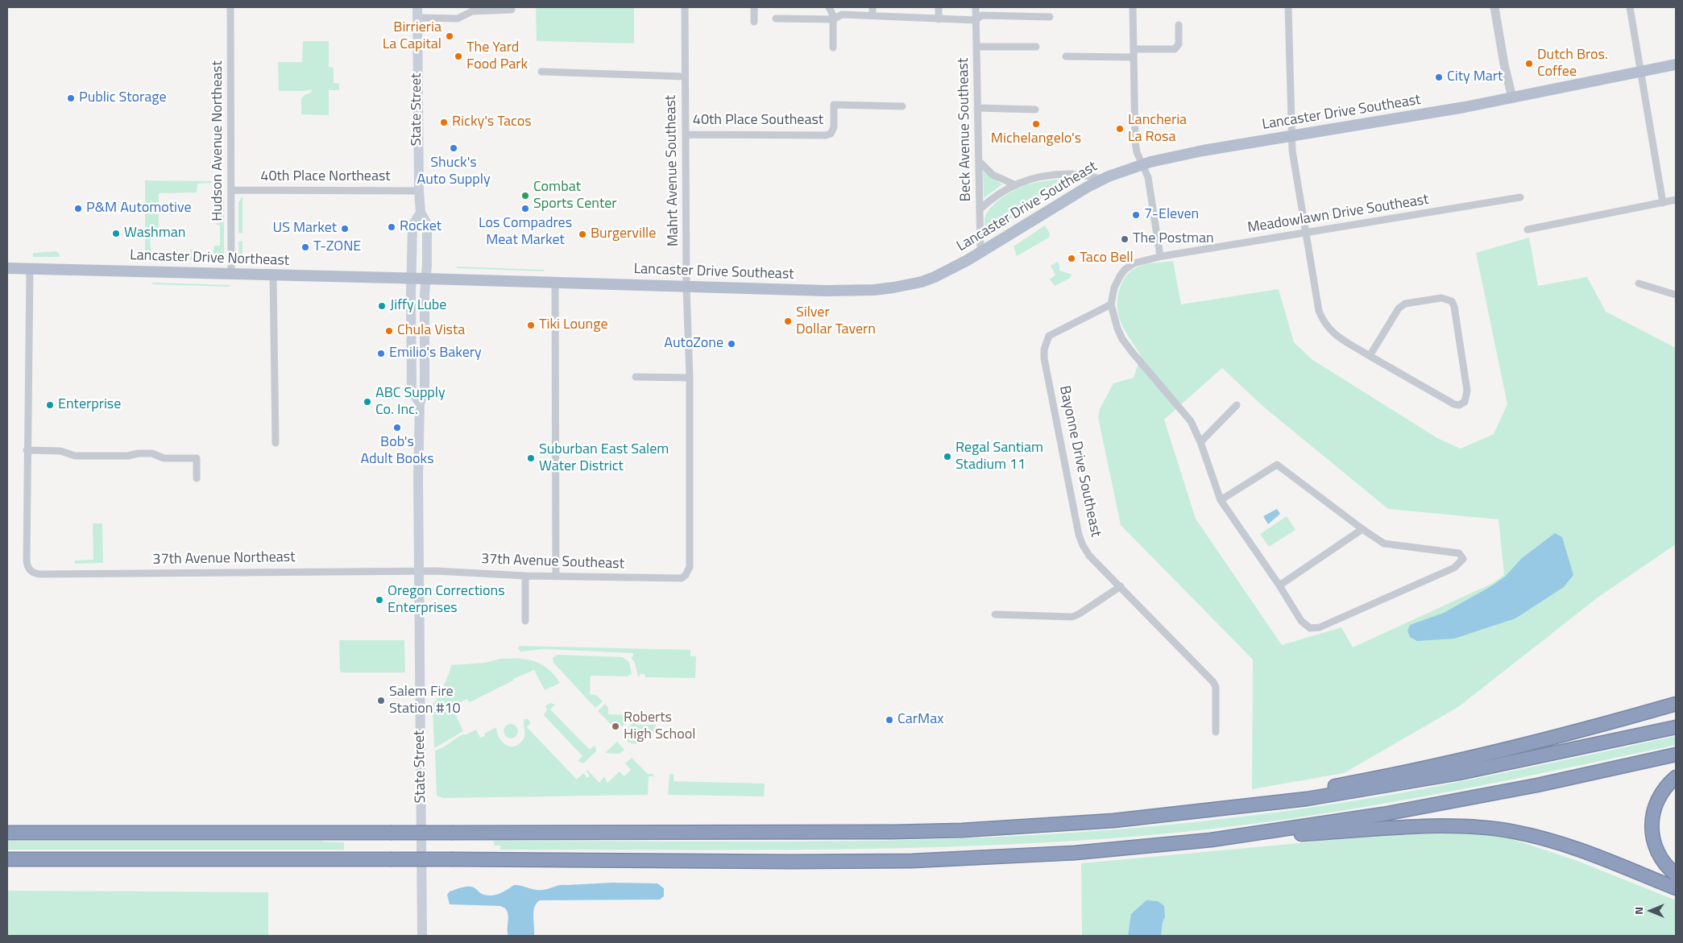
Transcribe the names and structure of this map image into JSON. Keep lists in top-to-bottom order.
{
  "streets": {
    "main road": ["State Street", "Lancaster Drive Southeast", "Lancaster Drive Northeast"],
    "street": [
      "40th Place Southeast",
      "Beck Avenue Southeast",
      "Hudson Avenue Northeast",
      "Mahrt Avenue Southeast",
      "40th Place Northeast",
      "Meadowlawn Drive Southeast",
      "Bayonne Drive Southeast",
      "37th Avenue Northeast",
      "37th Avenue Southeast"
    ]
  },
  "crossings": [
    ["State Street", "Lancaster Drive Southeast"],
    ["State Street", "40th Place Northeast"],
    ["State Street", "Lancaster Drive Northeast"],
    ["State Street", "37th Avenue Northeast"],
    ["State Street", "37th Avenue Southeast"],
    ["Lancaster Drive Southeast", "Beck Avenue Southeast"],
    ["Lancaster Drive Southeast", "Mahrt Avenue Southeast"],
    ["Lancaster Drive Southeast", "Lancaster Drive Northeast"],
    ["40th Place Southeast", "Mahrt Avenue Southeast"],
    ["Hudson Avenue Northeast", "40th Place Northeast"],
    ["Hudson Avenue Northeast", "Lancaster Drive Northeast"],
    ["Mahrt Avenue Southeast", "37th Avenue Southeast"],
    ["Meadowlawn Drive Southeast", "Bayonne Drive Southeast"],
    ["37th Avenue Northeast", "37th Avenue Southeast"]
  ],
  "places": [
    "Birrieria La Capital",
    "The Yard Food Park",
    "Dutch Bros. Coffee",
    "City Mart",
    "Public Storage",
    "Ricky's Tacos",
    "Michelangelo's",
    "Lancheria La Rosa",
    "Shuck's Auto Supply",
    "Combat Sports Center",
    "P&M Automotive",
    "Los Compadres Meat Market",
    "7-Eleven",
    "Rocket",
    "US Market",
    "Washman",
    "Burgerville",
    "The Postman",
    "T-ZONE",
    "Taco Bell",
    "Jiffy Lube",
    "Silver Dollar Tavern",
    "Tiki Lounge",
    "Chula Vista",
    "AutoZone",
    "Emilio's Bakery",
    "ABC Supply Co. Inc.",
    "Enterprise",
    "Bob's Adult Books",
    "Regal Santiam Stadium 11",
    "Suburban East Salem Water District",
    "Oregon Corrections Enterprises",
    "Salem Fire Station #10",
    "CarMax",
    "Roberts High School"
  ],
  "north": "left"
}
